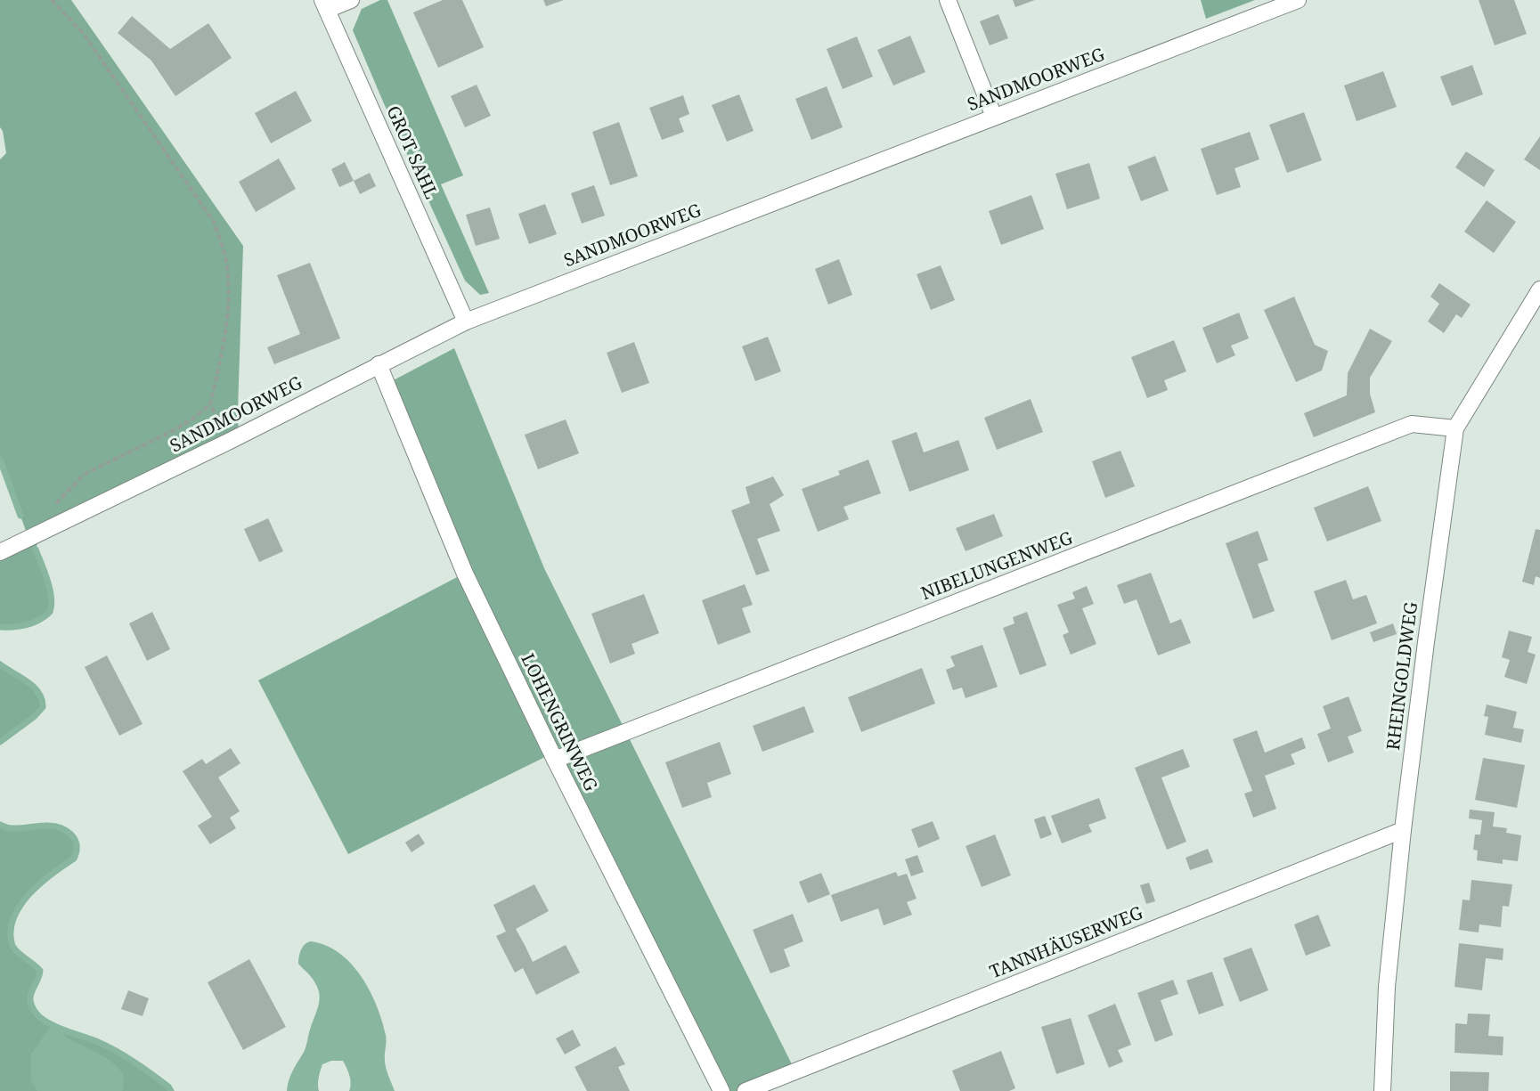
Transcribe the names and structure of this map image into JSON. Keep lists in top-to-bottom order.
{
  "streets": {
    "street": [
      "SANDMOORWEG",
      "GROT SAHL",
      "NIBELUNGENWEG",
      "RHEINGOLDWEG",
      "LOHENGRINWEG",
      "TANNHÄUSERWEG"
    ]
  },
  "crossings": [
    ["SANDMOORWEG", "GROT SAHL"],
    ["SANDMOORWEG", "LOHENGRINWEG"],
    ["NIBELUNGENWEG", "RHEINGOLDWEG"],
    ["NIBELUNGENWEG", "LOHENGRINWEG"],
    ["RHEINGOLDWEG", "TANNHÄUSERWEG"]
  ]
}
